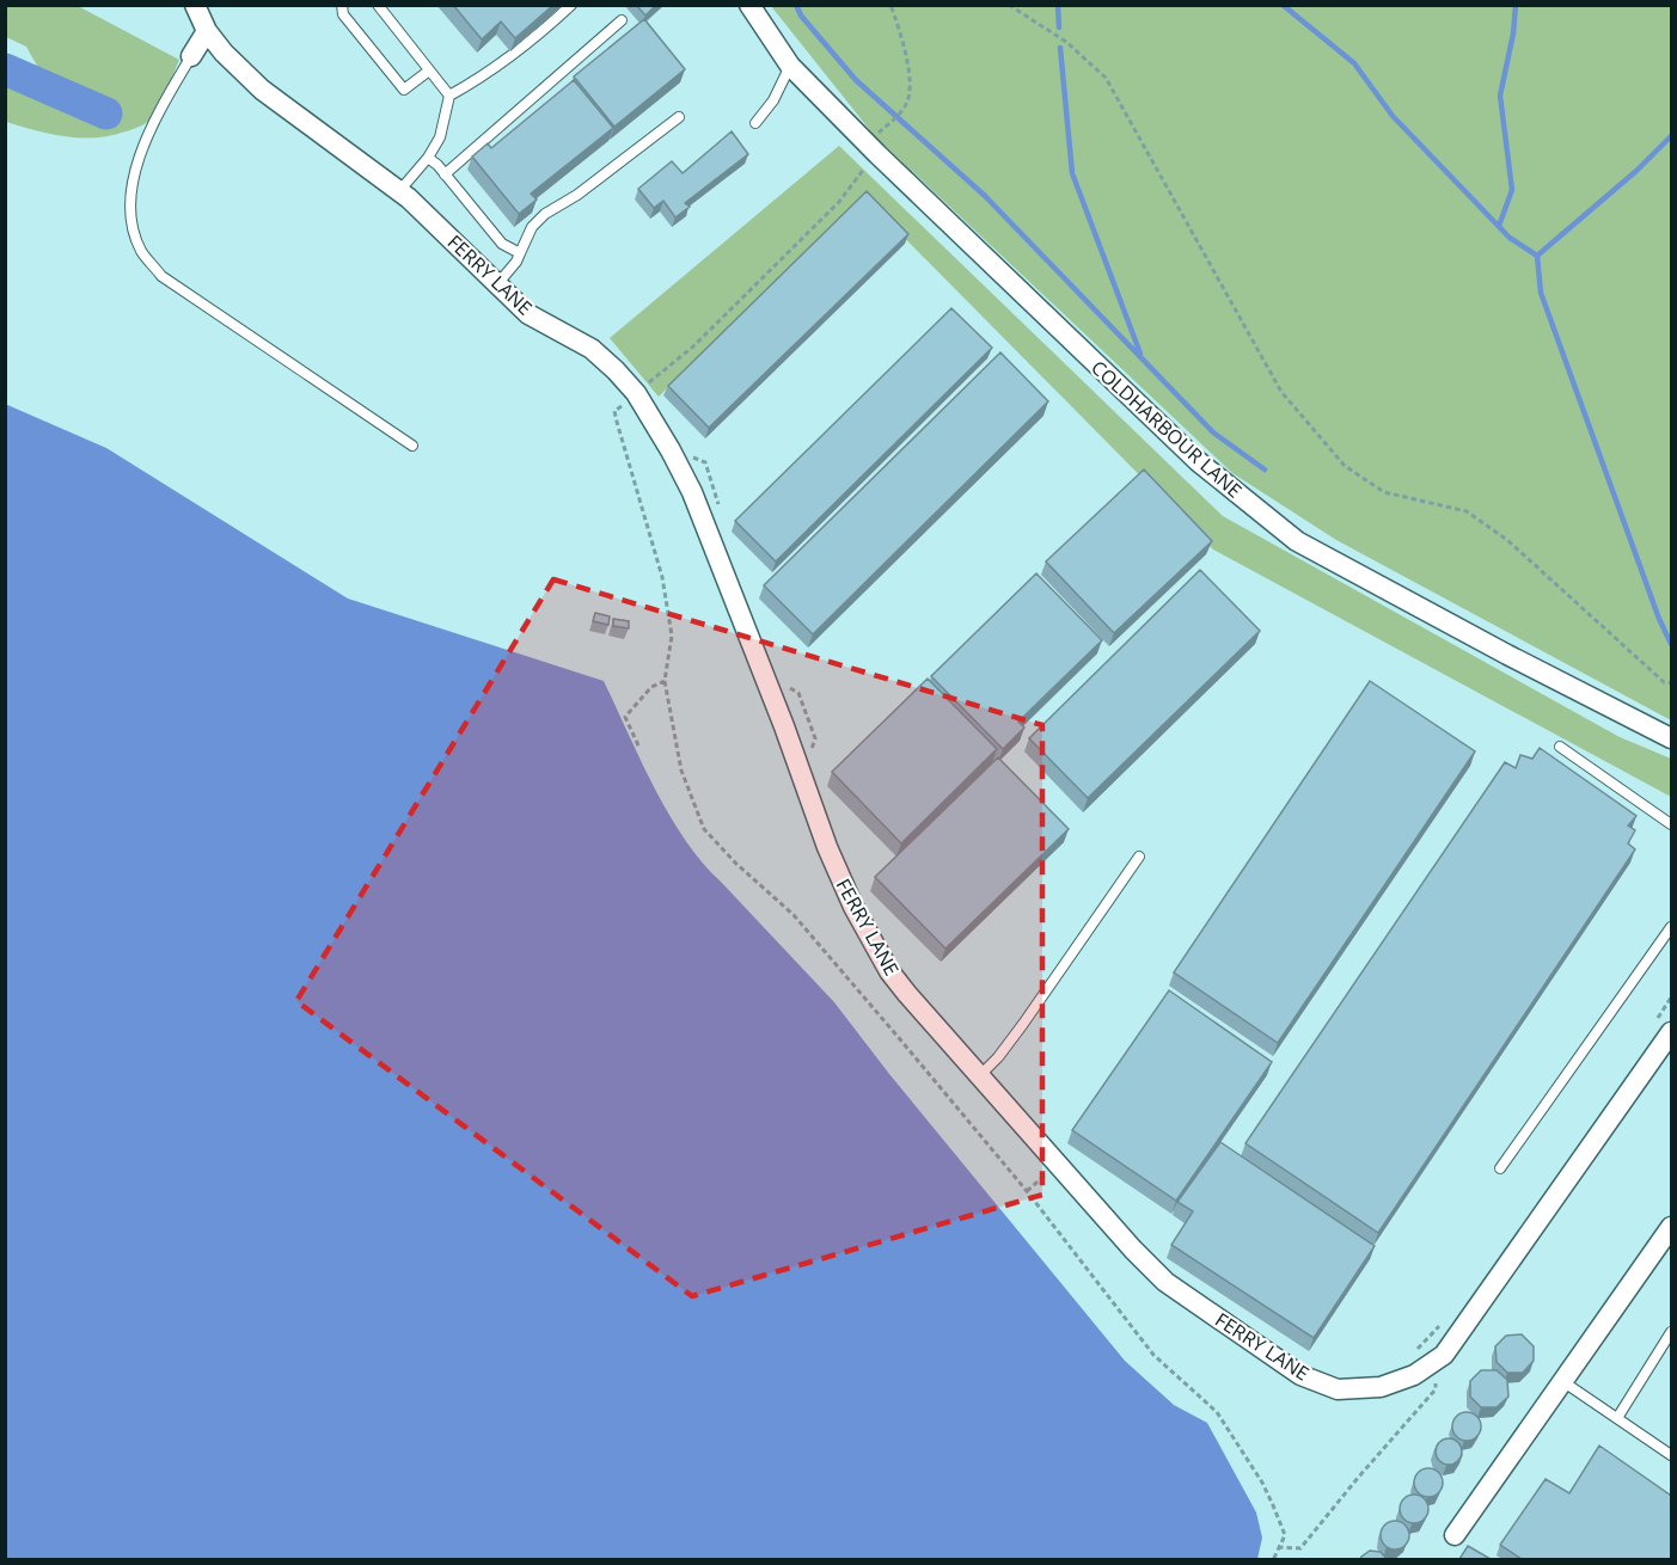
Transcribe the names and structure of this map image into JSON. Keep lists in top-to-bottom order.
{
  "streets": {
    "street": ["FERRY LANE", "COLDHARBOUR LANE"]
  }
}
